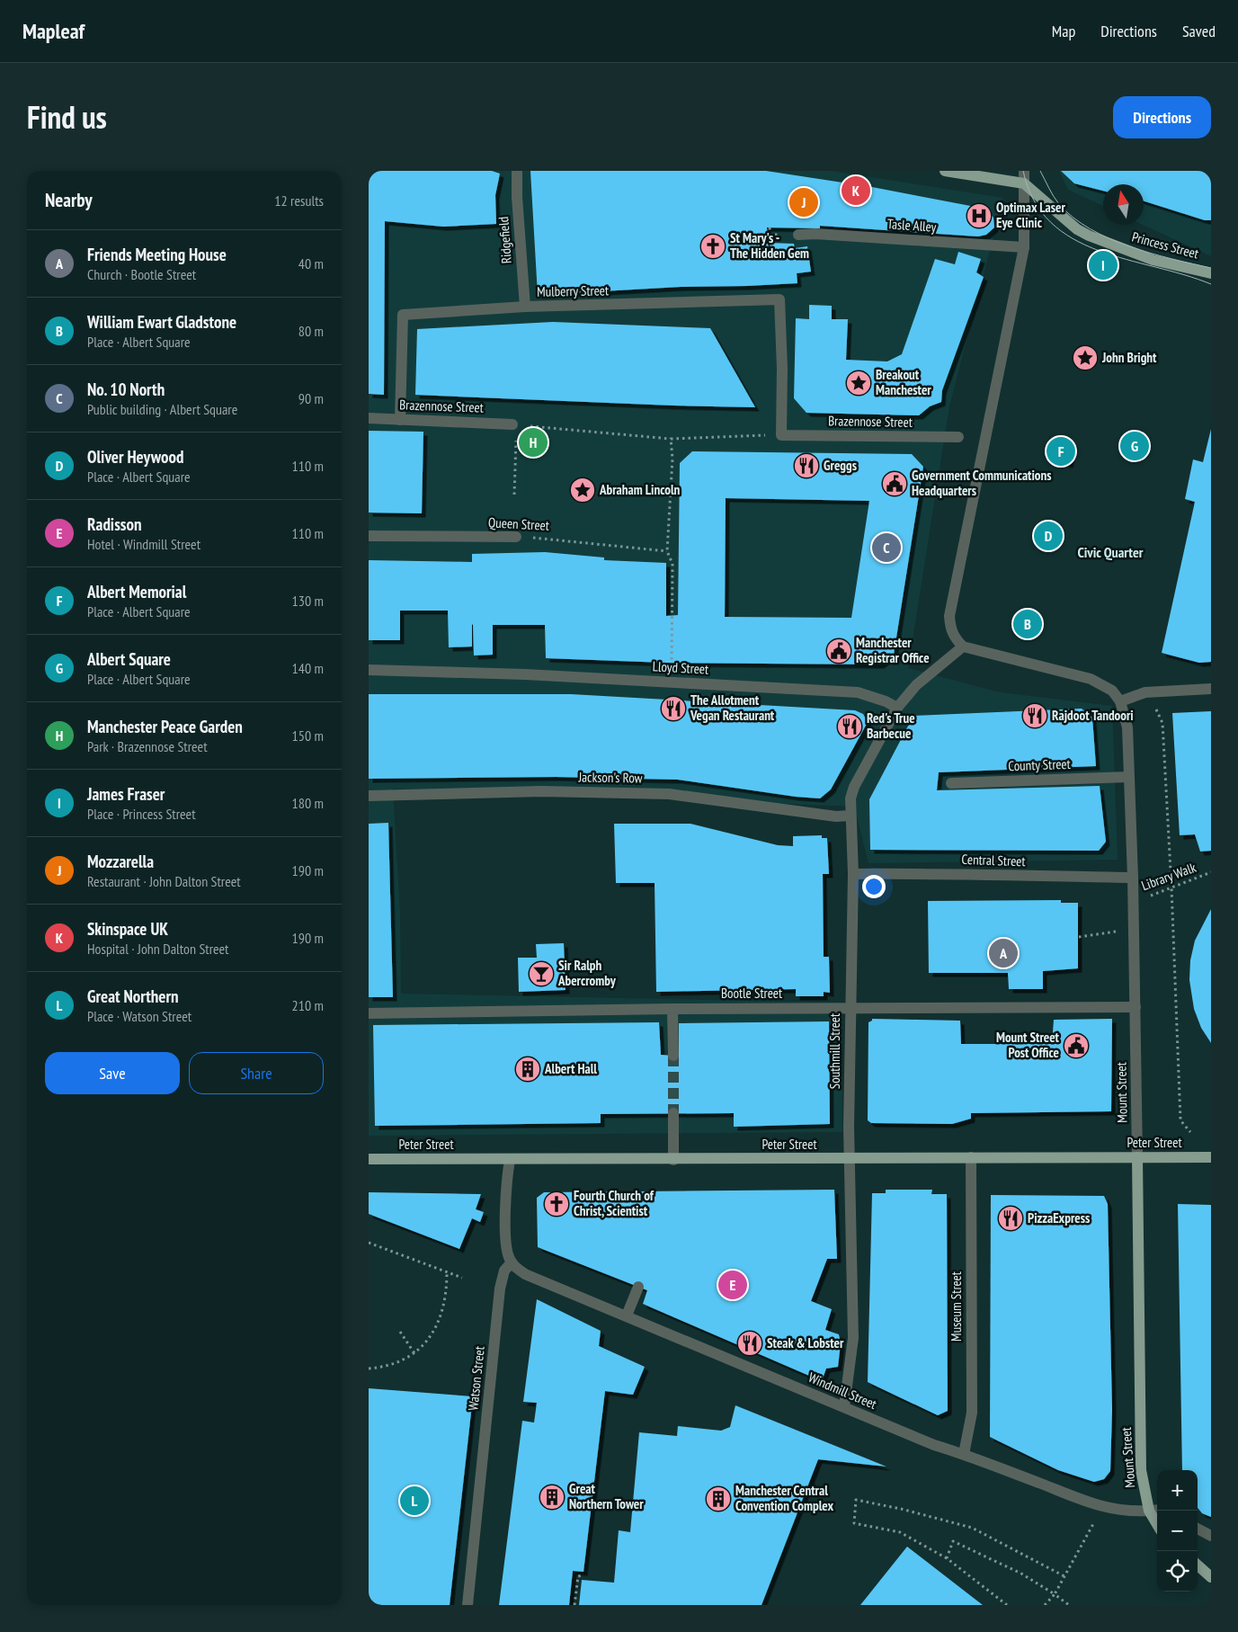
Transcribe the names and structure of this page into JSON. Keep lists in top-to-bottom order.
{
  "streets": {
    "main road": ["Princess Street", "Mount Street", "Peter Street"],
    "street": [
      "Tasle Alley",
      "Ridgefield",
      "Mulberry Street",
      "Brazennose Street",
      "Queen Street",
      "Lloyd Street",
      "County Street",
      "Jackson's Row",
      "Central Street",
      "Bootle Street",
      "Southmill Street",
      "Museum Street",
      "Watson Street",
      "Windmill Street"
    ],
    "path": ["Library Walk"]
  },
  "crossings": [
    ["Ridgefield", "Mulberry Street"],
    ["Mulberry Street", "Brazennose Street"],
    ["Lloyd Street", "Southmill Street"],
    ["County Street", "Mount Street"],
    ["Jackson's Row", "Southmill Street"],
    ["Central Street", "Southmill Street"],
    ["Central Street", "Mount Street"],
    ["Library Walk", "Mount Street"],
    ["Bootle Street", "Southmill Street"],
    ["Bootle Street", "Mount Street"],
    ["Southmill Street", "Peter Street"],
    ["Southmill Street", "Windmill Street"],
    ["Mount Street", "Peter Street"],
    ["Mount Street", "Windmill Street"],
    ["Peter Street", "Museum Street"],
    ["Museum Street", "Windmill Street"],
    ["Watson Street", "Windmill Street"]
  ],
  "districts": ["Civic Quarter"],
  "places": {
    "hospital": ["Optimax Laser Eye Clinic"],
    "church": ["St Mary's - The Hidden Gem", "Fourth Church of Christ, Scientist"],
    "place": ["John Bright", "Breakout Manchester", "Abraham Lincoln"],
    "restaurant": [
      "Greggs",
      "The Allotment Vegan Restaurant",
      "Rajdoot Tandoori",
      "Red's True Barbecue",
      "PizzaExpress",
      "Steak & Lobster"
    ],
    "public building": ["Government Communications Headquarters", "Manchester Registrar Office", "Mount Street Post Office"],
    "bar": ["Sir Ralph Abercromby"],
    "building": ["Albert Hall", "Great Northern Tower", "Manchester Central Convention Complex"]
  },
  "north": "top",
  "page": {
    "header": "Mapleaf",
    "nav": ["Map", "Directions", "Saved"],
    "title": "Find us",
    "buttons": [
      "Directions",
      ["Save", "Share"]
    ],
    "heading": ["Nearby", "12 results"],
    "pins": [
      "K",
      "J",
      "I",
      "H",
      "G",
      "F",
      "D",
      "C",
      "B",
      "A",
      "E",
      "L"
    ],
    "list": [
      {
        "mark": "A",
        "name": "Friends Meeting House",
        "note": "Church · Bootle Street",
        "value": "40 m"
      },
      {
        "mark": "B",
        "name": "William Ewart Gladstone",
        "note": "Place · Albert Square",
        "value": "80 m"
      },
      {
        "mark": "C",
        "name": "No. 10 North",
        "note": "Public building · Albert Square",
        "value": "90 m"
      },
      {
        "mark": "D",
        "name": "Oliver Heywood",
        "note": "Place · Albert Square",
        "value": "110 m"
      },
      {
        "mark": "E",
        "name": "Radisson",
        "note": "Hotel · Windmill Street",
        "value": "110 m"
      },
      {
        "mark": "F",
        "name": "Albert Memorial",
        "note": "Place · Albert Square",
        "value": "130 m"
      },
      {
        "mark": "G",
        "name": "Albert Square",
        "note": "Place · Albert Square",
        "value": "140 m"
      },
      {
        "mark": "H",
        "name": "Manchester Peace Garden",
        "note": "Park · Brazennose Street",
        "value": "150 m"
      },
      {
        "mark": "I",
        "name": "James Fraser",
        "note": "Place · Princess Street",
        "value": "180 m"
      },
      {
        "mark": "J",
        "name": "Mozzarella",
        "note": "Restaurant · John Dalton Street",
        "value": "190 m"
      },
      {
        "mark": "K",
        "name": "Skinspace UK",
        "note": "Hospital · John Dalton Street",
        "value": "190 m"
      },
      {
        "mark": "L",
        "name": "Great Northern",
        "note": "Place · Watson Street",
        "value": "210 m"
      }
    ],
    "map_buttons": ["+", "−"]
  }
}
